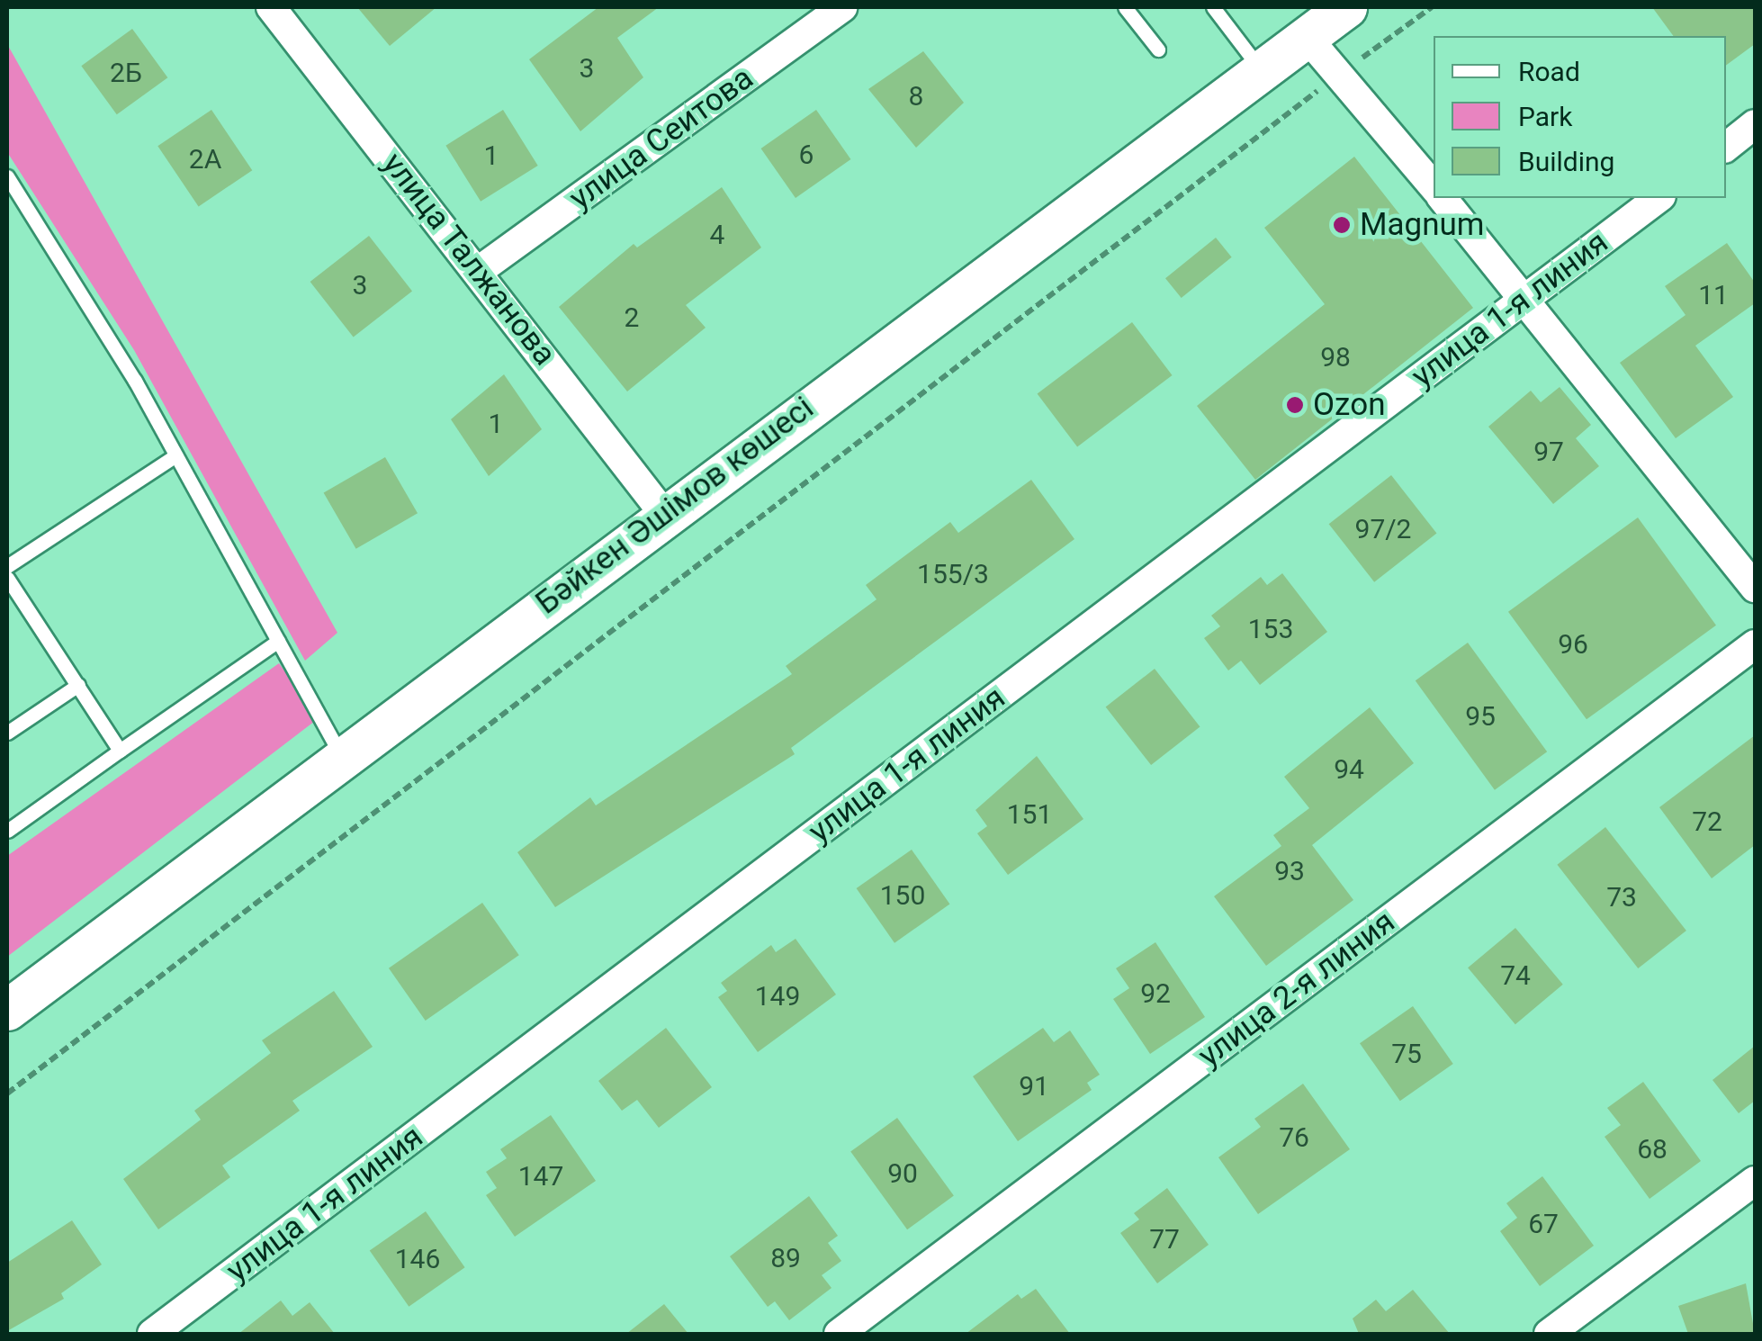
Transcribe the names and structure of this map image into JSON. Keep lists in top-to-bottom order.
{
  "streets": {
    "main road": ["Бәйкен Әшімов көшесі"],
    "street": [
      "улица Сеитова",
      "улица Талжанова",
      "улица 1-я линия",
      "улица 2-я линия"
    ]
  },
  "crossings": [
    ["улица Сеитова", "улица Талжанова"],
    ["улица Талжанова", "Бәйкен Әшімов көшесі"]
  ],
  "places": ["Magnum", "Ozon"],
  "house_numbers": [
    "3",
    "2Б",
    "8",
    "6",
    "1",
    "2А",
    "4",
    "3",
    "11",
    "2",
    "98",
    "1",
    "97",
    "97/2",
    "155/3",
    "153",
    "96",
    "95",
    "94",
    "151",
    "72",
    "93",
    "150",
    "73",
    "74",
    "92",
    "149",
    "75",
    "91",
    "76",
    "68",
    "90",
    "147",
    "67",
    "77",
    "89",
    "146"
  ],
  "legend": ["Road", "Park", "Building"]
}
